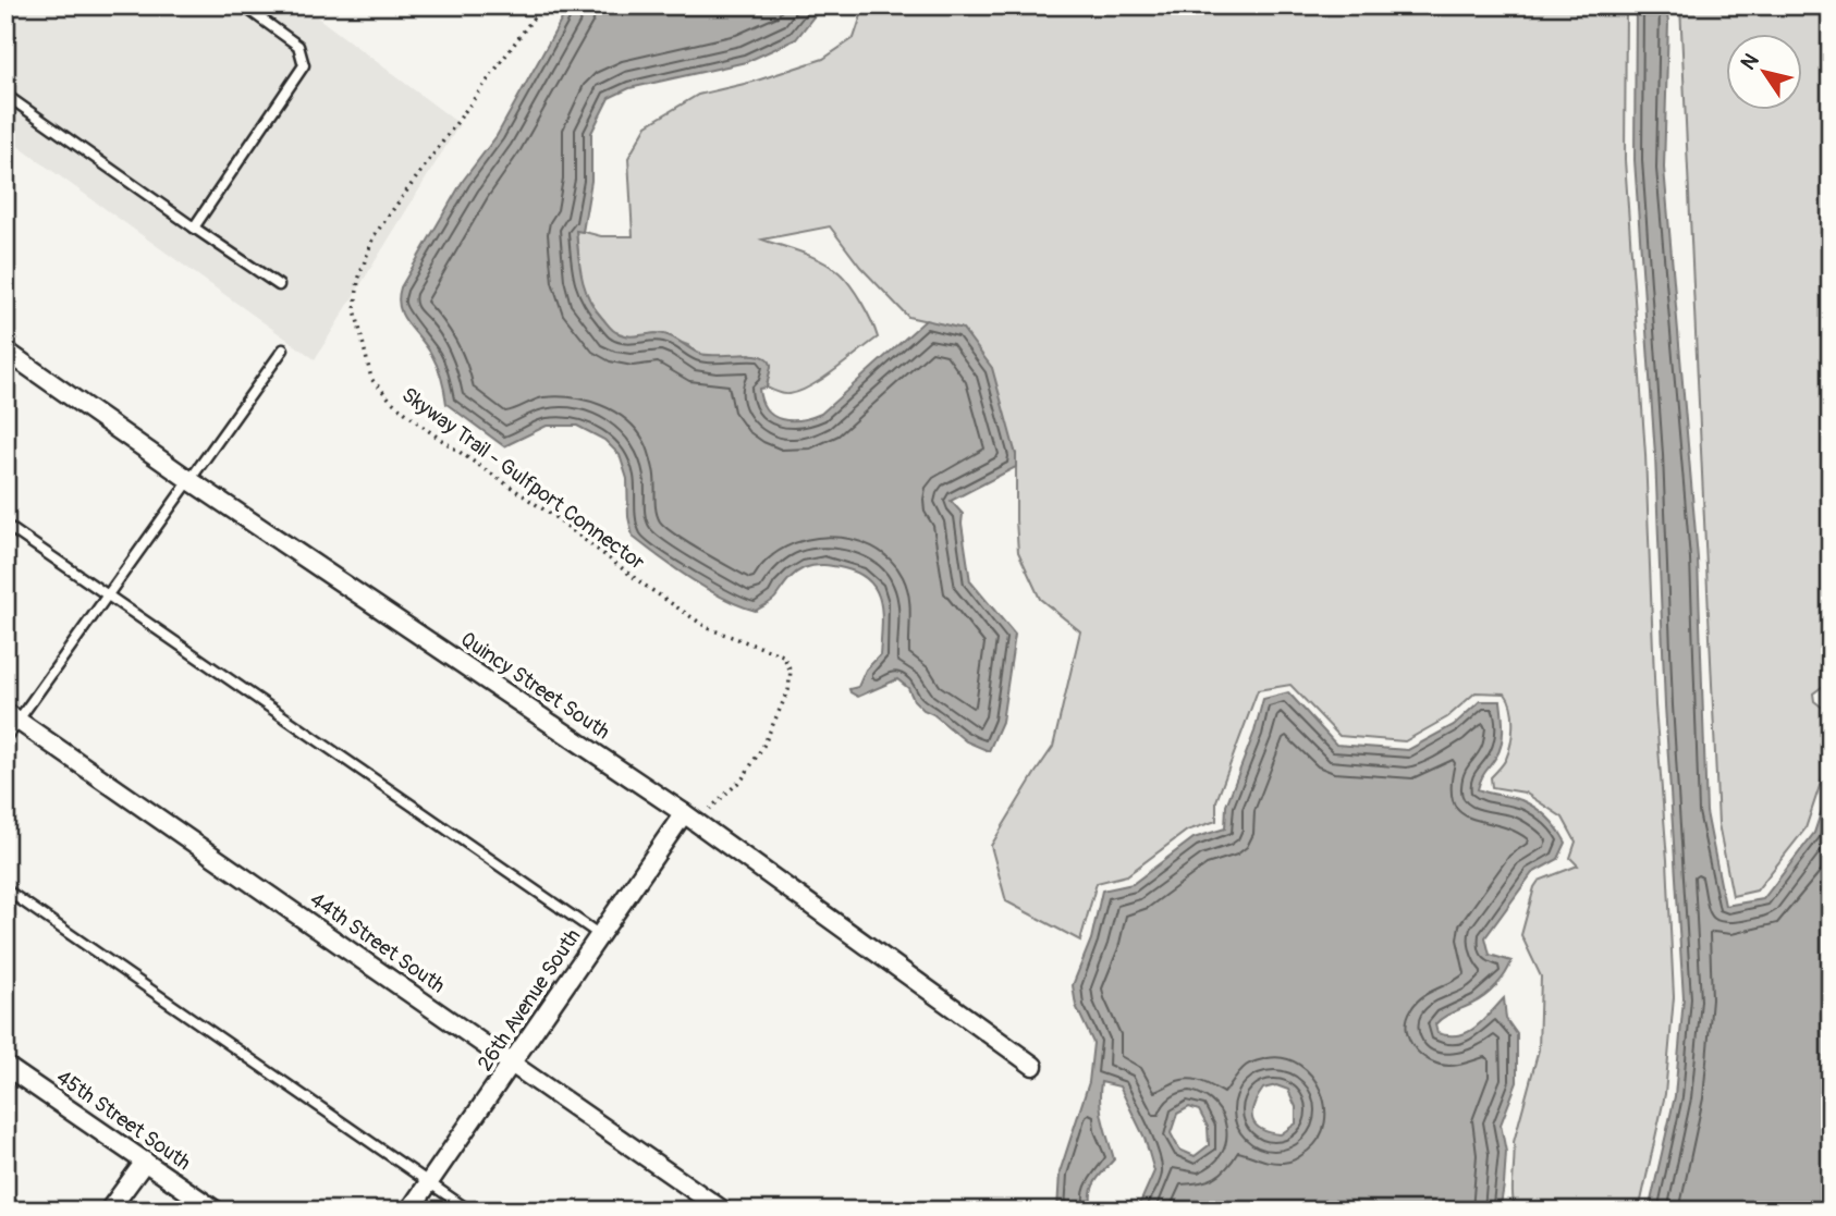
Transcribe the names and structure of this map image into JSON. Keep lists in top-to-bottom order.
{
  "streets": {
    "street": [
      "Quincy Street South",
      "44th Street South",
      "26th Avenue South",
      "45th Street South"
    ],
    "path": ["Skyway Trail - Gulfport Connector"]
  },
  "crossings": [
    ["Skyway Trail - Gulfport Connector", "Quincy Street South"],
    ["Skyway Trail - Gulfport Connector", "26th Avenue South"],
    ["Quincy Street South", "26th Avenue South"],
    ["44th Street South", "26th Avenue South"]
  ],
  "north": "top left"
}
